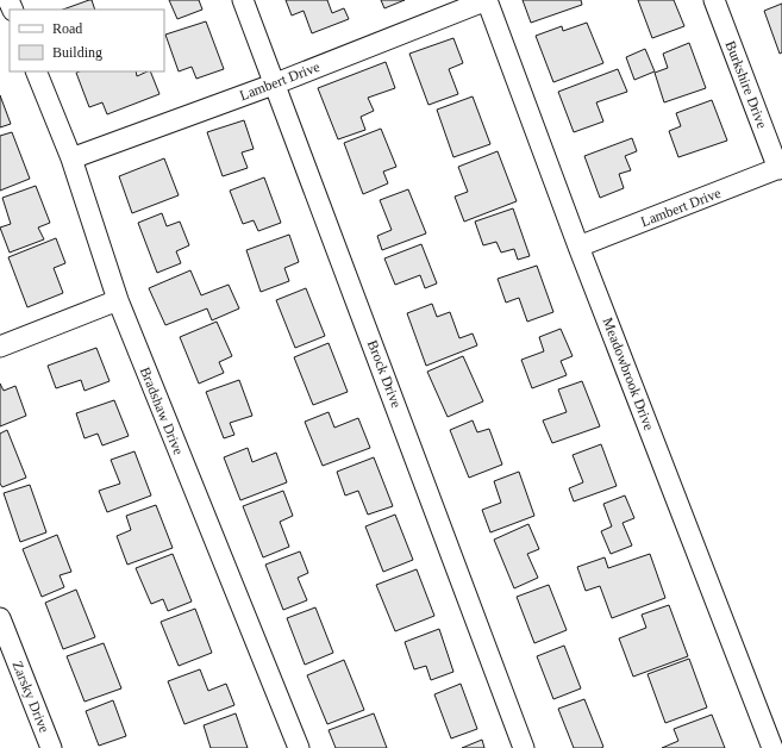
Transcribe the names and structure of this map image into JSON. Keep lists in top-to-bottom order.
{
  "streets": {
    "street": [
      "Lambert Drive",
      "Burkshire Drive",
      "Brock Drive",
      "Meadowbrook Drive",
      "Bradshaw Drive",
      "Zarsky Drive"
    ]
  },
  "crossings": [
    ["Lambert Drive", "Burkshire Drive"],
    ["Lambert Drive", "Brock Drive"],
    ["Lambert Drive", "Meadowbrook Drive"],
    ["Lambert Drive", "Bradshaw Drive"]
  ],
  "legend": ["Road", "Building"]
}
